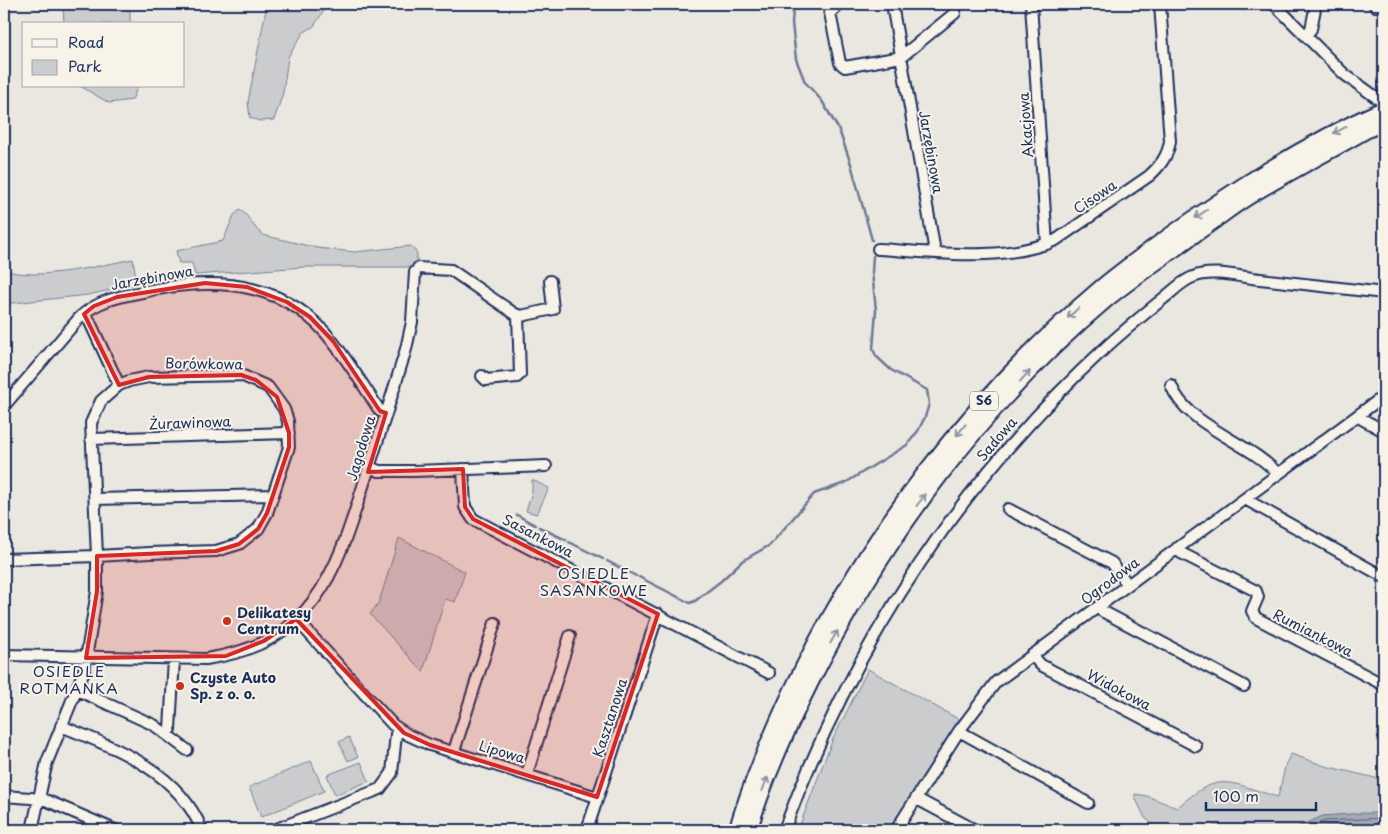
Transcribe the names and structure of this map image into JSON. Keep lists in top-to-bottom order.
{
  "streets": {
    "highway": ["S6"],
    "street": [
      "Akacjowa",
      "Jarzębinowa",
      "Cisowa",
      "Borówkowa",
      "Żurawinowa",
      "Sadowa",
      "Jagodowa",
      "Sasankowa",
      "Ogrodowa",
      "Rumiankowa",
      "Widokowa",
      "Kasztanowa",
      "Lipowa"
    ]
  },
  "crossings": [
    ["Akacjowa", "Cisowa"],
    ["Jarzębinowa", "Cisowa"],
    ["Jarzębinowa", "Jagodowa"],
    ["Borówkowa", "Żurawinowa"],
    ["Borówkowa", "Jagodowa"],
    ["Jagodowa", "Lipowa"],
    ["Sasankowa", "Kasztanowa"],
    ["Ogrodowa", "Rumiankowa"],
    ["Ogrodowa", "Widokowa"],
    ["Kasztanowa", "Lipowa"]
  ],
  "districts": ["OSIEDLE SASANKOWE", "OSIEDLE ROTMANKA"],
  "places": ["Delikatesy Centrum", "Czyste Auto Sp. z o. o."],
  "legend": ["Road", "Park"],
  "scale_bar": "100 m"
}
